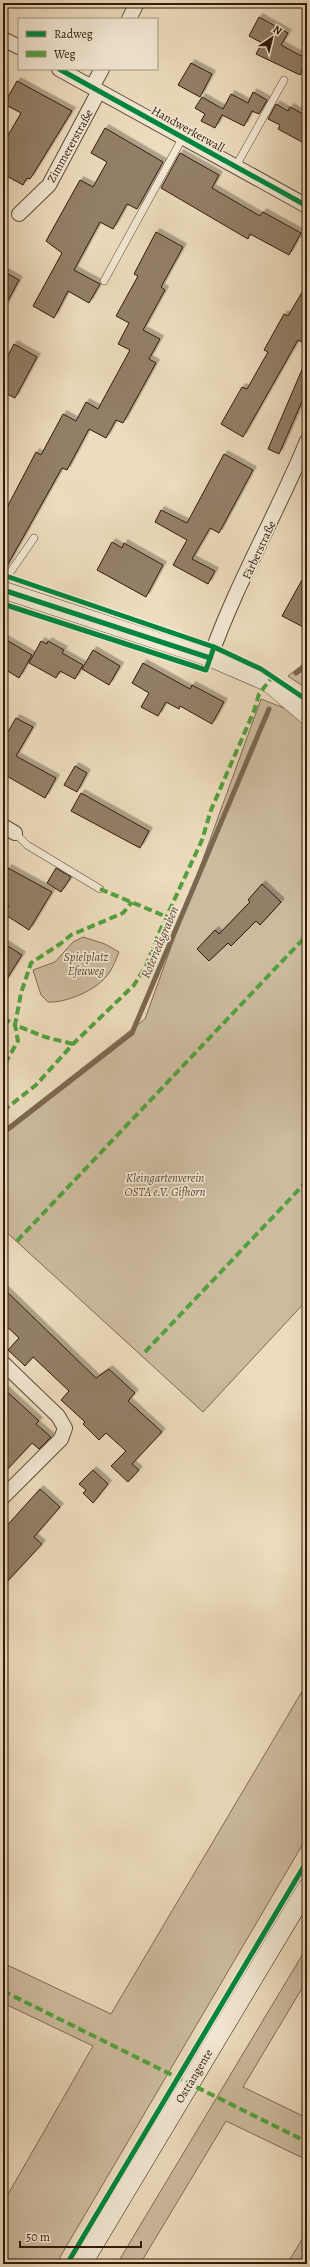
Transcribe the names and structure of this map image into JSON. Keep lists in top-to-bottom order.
{
  "streets": {
    "main road": ["Osttangente"],
    "street": ["Handwerkerwall", "Zimmererstraße", "Färberstraße"]
  },
  "crossings": [
    ["Handwerkerwall", "Zimmererstraße"]
  ],
  "water": ["Roteriedsgraben"],
  "parks": ["Spielplatz Efeuweg", "Kleingartenverein OSTA e.V. Gifhorn"],
  "legend": ["Radweg", "Weg"],
  "scale_bar": "50 m",
  "north": "top right"
}
